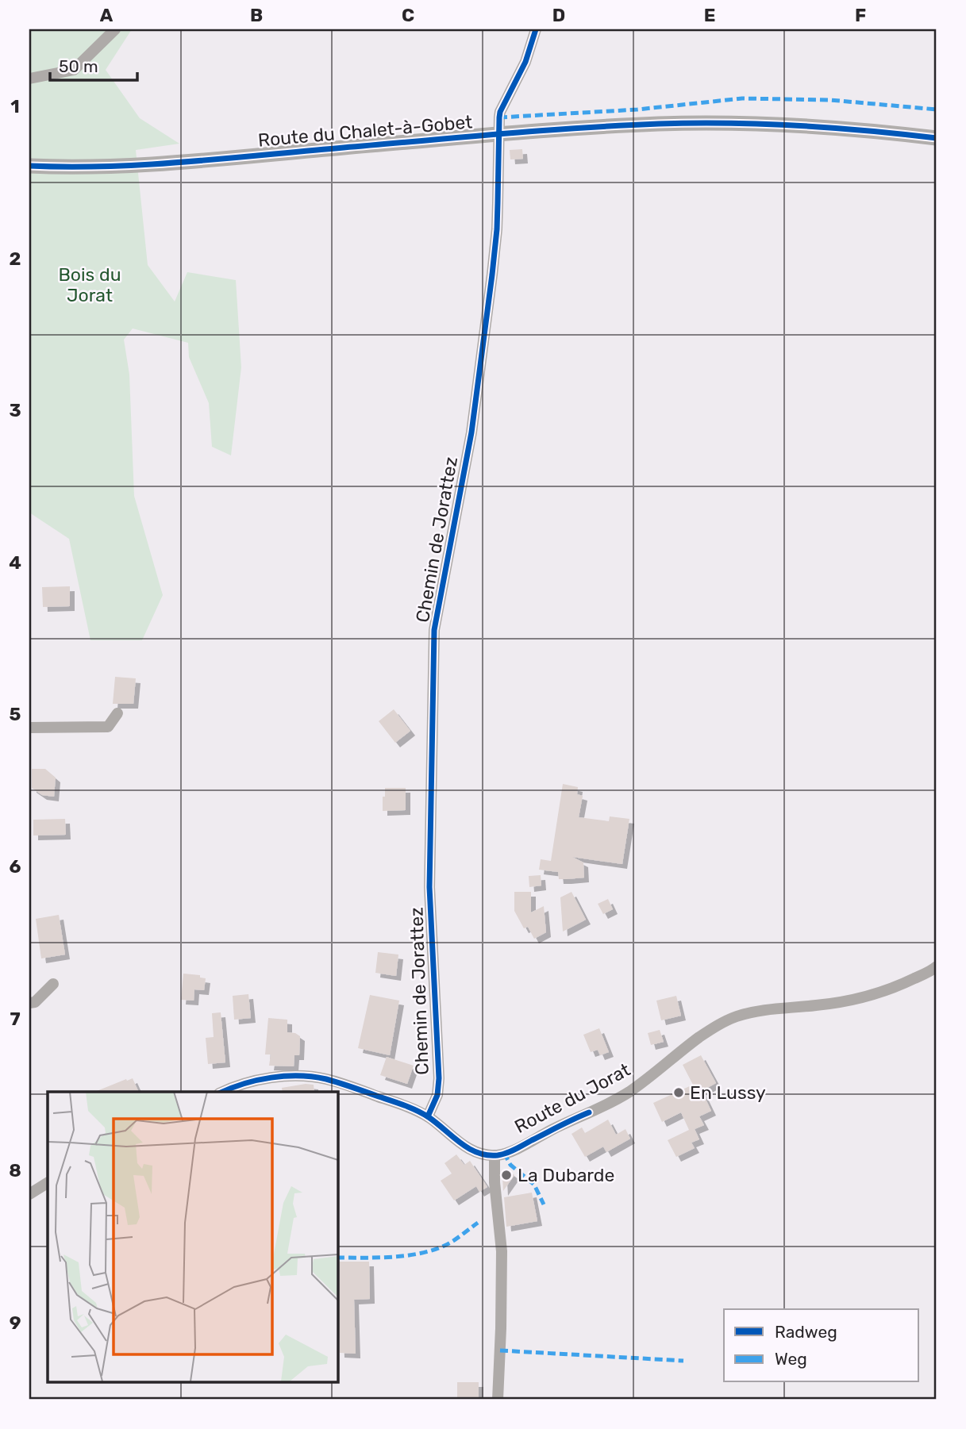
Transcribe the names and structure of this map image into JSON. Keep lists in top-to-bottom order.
{
  "streets": {
    "main road": ["Route du Chalet-à-Gobet"],
    "street": ["Chemin de Jorattez", "Route du Jorat"]
  },
  "crossings": [
    ["Route du Chalet-à-Gobet", "Chemin de Jorattez"]
  ],
  "parks": ["Bois du Jorat"],
  "places": ["En Lussy", "La Dubarde"],
  "legend": ["Radweg", "Weg"],
  "scale_bar": "50 m",
  "grid": {
    "columns": [
      "A",
      "B",
      "C",
      "D",
      "E",
      "F"
    ],
    "rows": [
      "1",
      "2",
      "3",
      "4",
      "5",
      "6",
      "7",
      "8",
      "9"
    ]
  }
}
